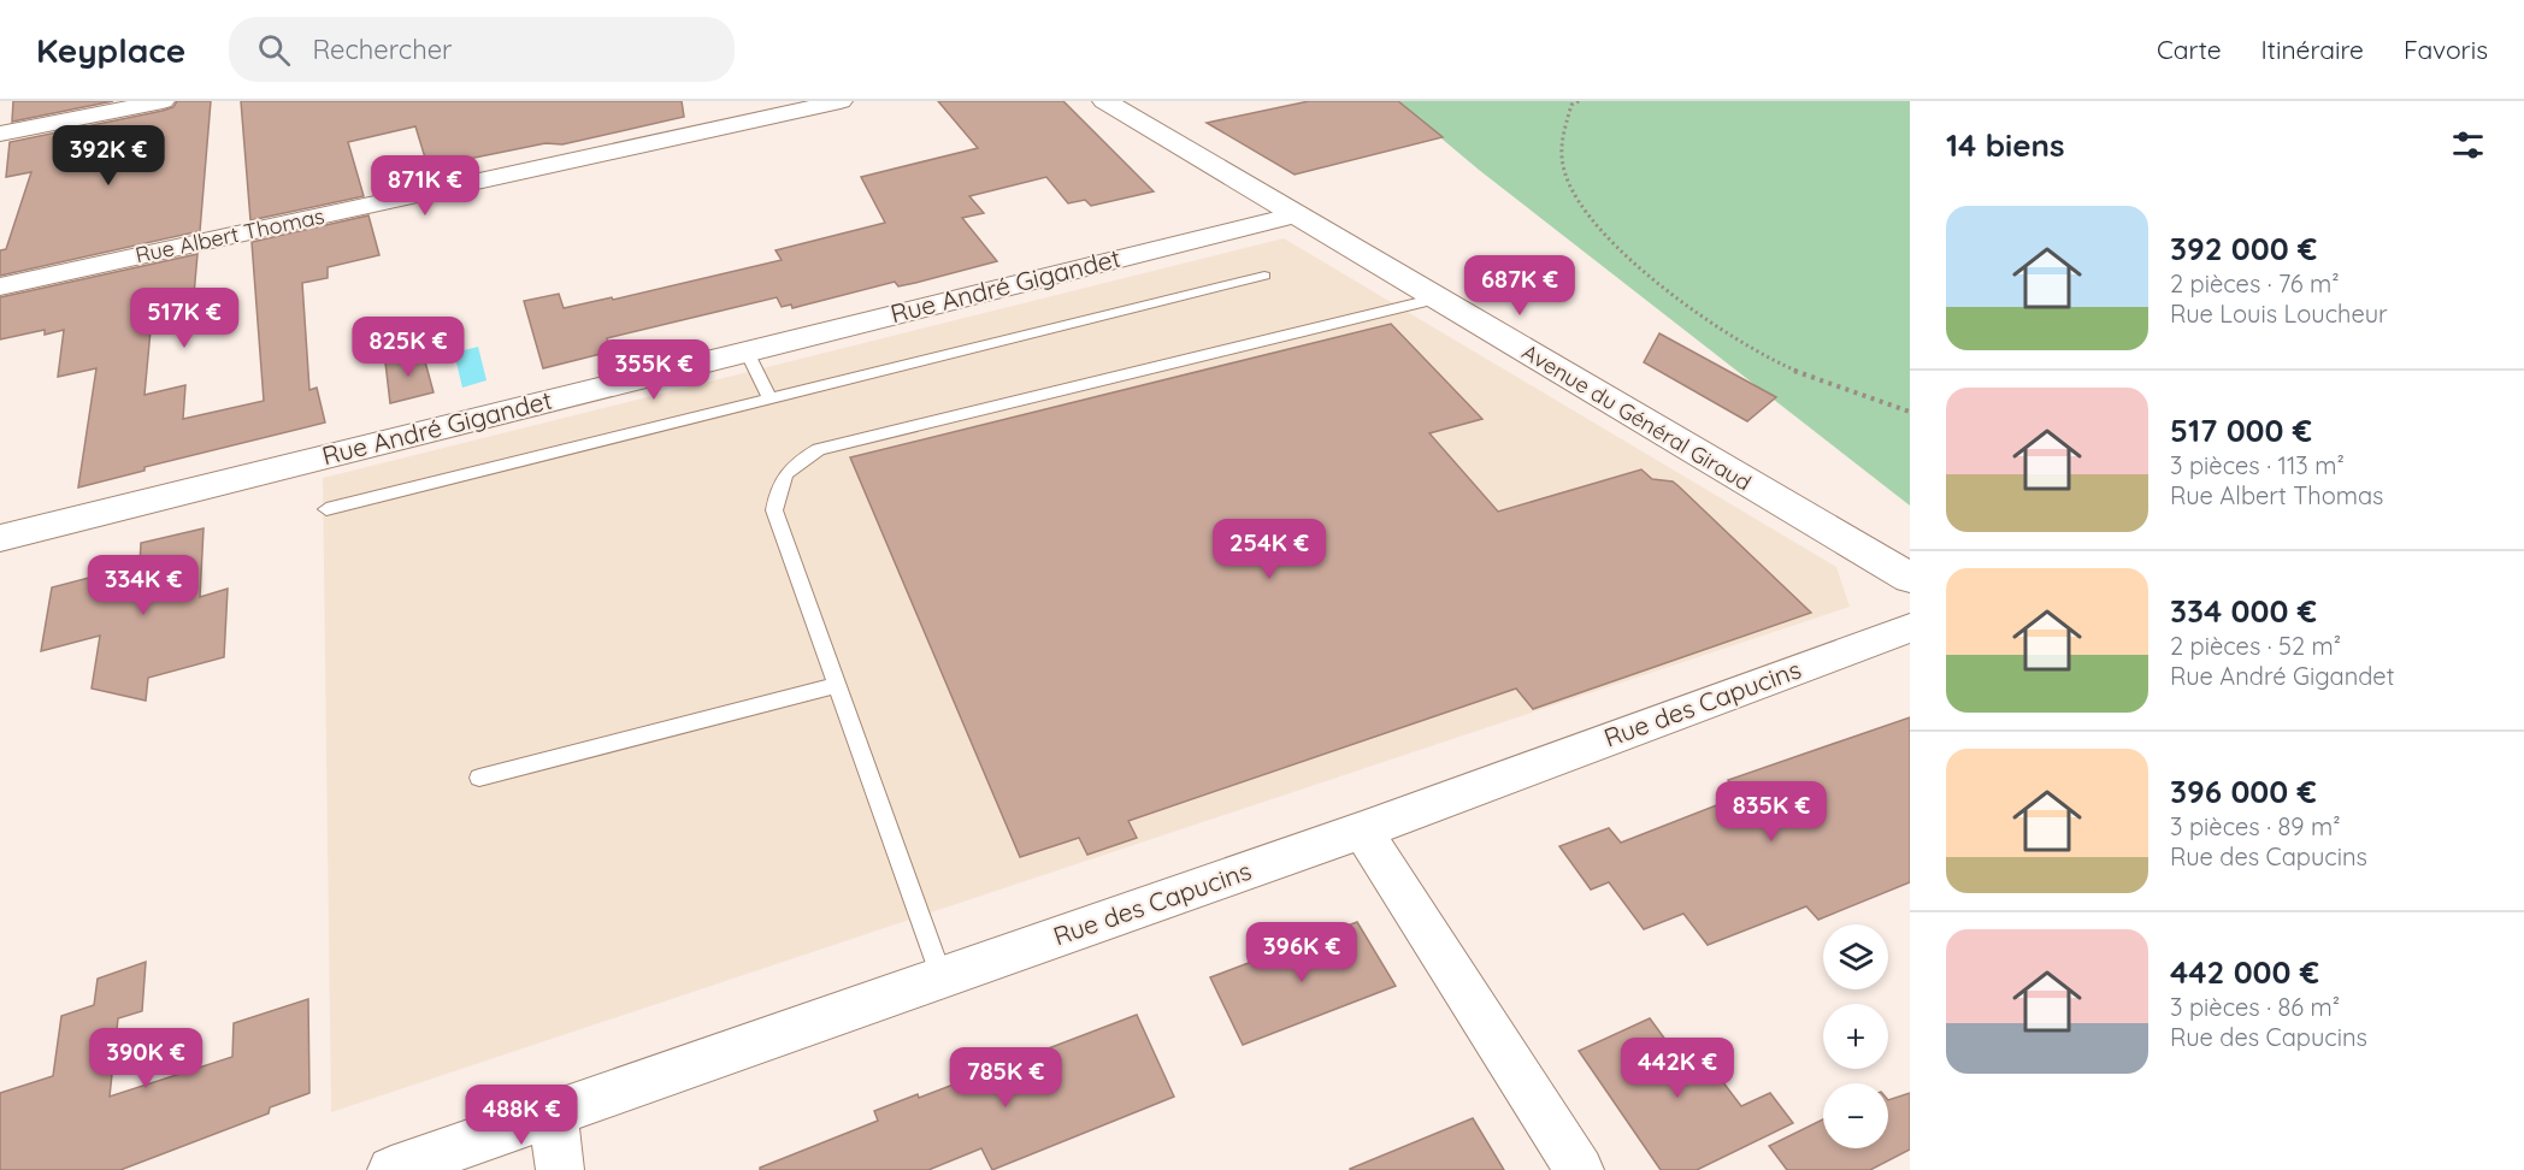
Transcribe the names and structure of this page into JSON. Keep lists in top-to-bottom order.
{
  "streets": {
    "main road": ["Avenue du Général Giraud"],
    "street": ["Rue Albert Thomas", "Rue André Gigandet", "Rue des Capucins"]
  },
  "crossings": [
    ["Rue André Gigandet", "Avenue du Général Giraud"]
  ],
  "page": {
    "header": "Keyplace",
    "search": "Rechercher",
    "nav": ["Carte", "Itinéraire", "Favoris"],
    "heading": "14 biens",
    "price": [
      "392K €",
      "871K €",
      "687K €",
      "517K €",
      "825K €",
      "355K €",
      "254K €",
      "334K €",
      "835K €",
      "396K €",
      "390K €",
      "442K €",
      "785K €",
      "488K €"
    ],
    "list": [
      {
        "name": "392 000 €",
        "note": "2 pièces · 76 m² · Rue Louis Loucheur"
      },
      {
        "name": "517 000 €",
        "note": "3 pièces · 113 m² · Rue Albert Thomas"
      },
      {
        "name": "334 000 €",
        "note": "2 pièces · 52 m² · Rue André Gigandet"
      },
      {
        "name": "396 000 €",
        "note": "3 pièces · 89 m² · Rue des Capucins"
      },
      {
        "name": "442 000 €",
        "note": "3 pièces · 86 m² · Rue des Capucins"
      }
    ],
    "map_buttons": ["+", "−"]
  }
}
